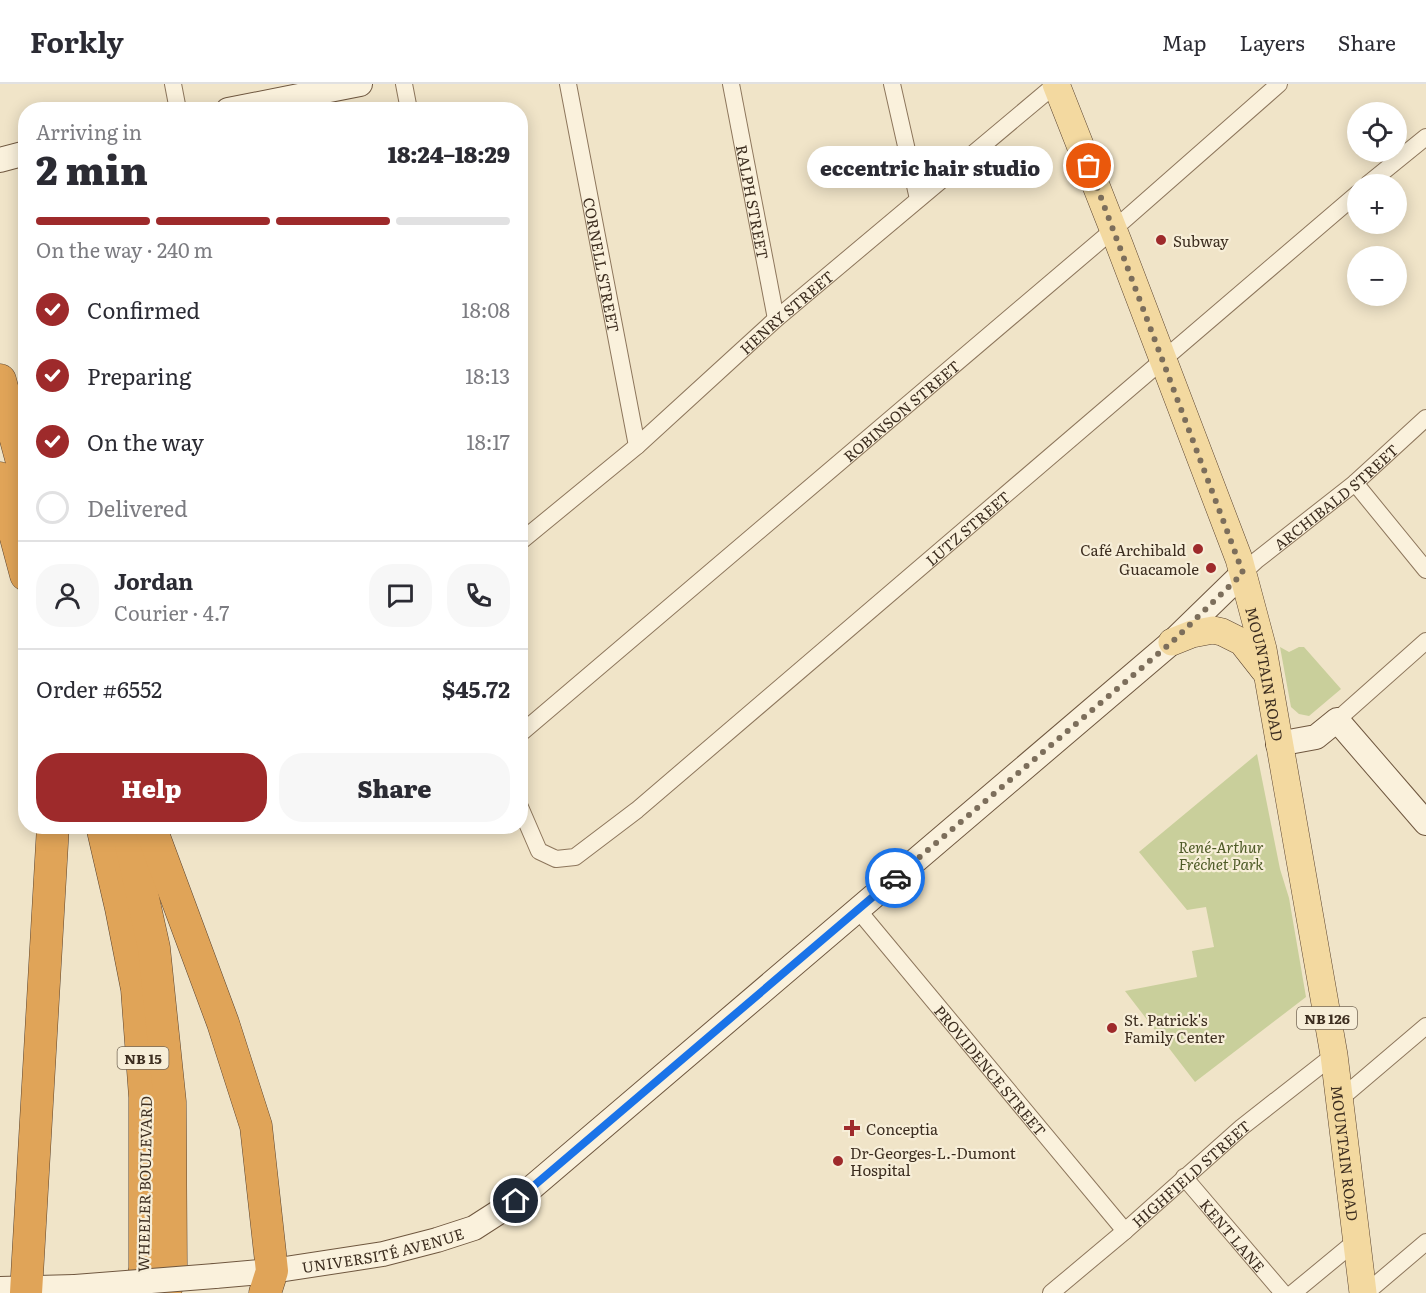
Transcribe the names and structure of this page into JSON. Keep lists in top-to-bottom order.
{
  "streets": {
    "highway": ["NB 15", "WHEELER BOULEVARD"],
    "main road": ["MOUNTAIN ROAD", "NB 126"],
    "street": [
      "RALPH STREET",
      "CORNELL STREET",
      "HENRY STREET",
      "ROBINSON STREET",
      "ARCHIBALD STREET",
      "LUTZ STREET",
      "PROVIDENCE STREET",
      "HIGHFIELD STREET",
      "KENT LANE",
      "UNIVERSITÉ AVENUE"
    ]
  },
  "crossings": [
    ["RALPH STREET", "HENRY STREET"],
    ["CORNELL STREET", "HENRY STREET"],
    ["HENRY STREET", "MOUNTAIN ROAD"],
    ["ROBINSON STREET", "MOUNTAIN ROAD"],
    ["ARCHIBALD STREET", "MOUNTAIN ROAD"],
    ["ARCHIBALD STREET", "UNIVERSITÉ AVENUE"],
    ["LUTZ STREET", "MOUNTAIN ROAD"],
    ["MOUNTAIN ROAD", "HIGHFIELD STREET"],
    ["MOUNTAIN ROAD", "UNIVERSITÉ AVENUE"],
    ["PROVIDENCE STREET", "HIGHFIELD STREET"],
    ["PROVIDENCE STREET", "UNIVERSITÉ AVENUE"],
    ["HIGHFIELD STREET", "KENT LANE"]
  ],
  "parks": ["René-Arthur Fréchet Park"],
  "places": {
    "other": [
      "eccentric hair studio",
      "Subway",
      "Café Archibald",
      "Guacamole",
      "St. Patrick's Family Center",
      "Dr-Georges-L.-Dumont Hospital"
    ],
    "health": ["Conceptia"]
  },
  "page": {
    "header": "Forkly",
    "nav": ["Map", "Layers", "Share"],
    "map_buttons": ["+", "−"],
    "heading": ["2 min", "Arriving in", "18:24–18:29"],
    "panel": [
      "Jordan",
      "Courier · 4.7",
      "Order #6552",
      "$45.72"
    ],
    "bubble": "eccentric hair studio",
    "bar": "On the way · 240 m",
    "list": [
      ["Confirmed", "18:08"],
      ["Preparing", "18:13"],
      ["On the way", "18:17"],
      "Delivered"
    ],
    "buttons": ["Help", "Share"]
  }
}
